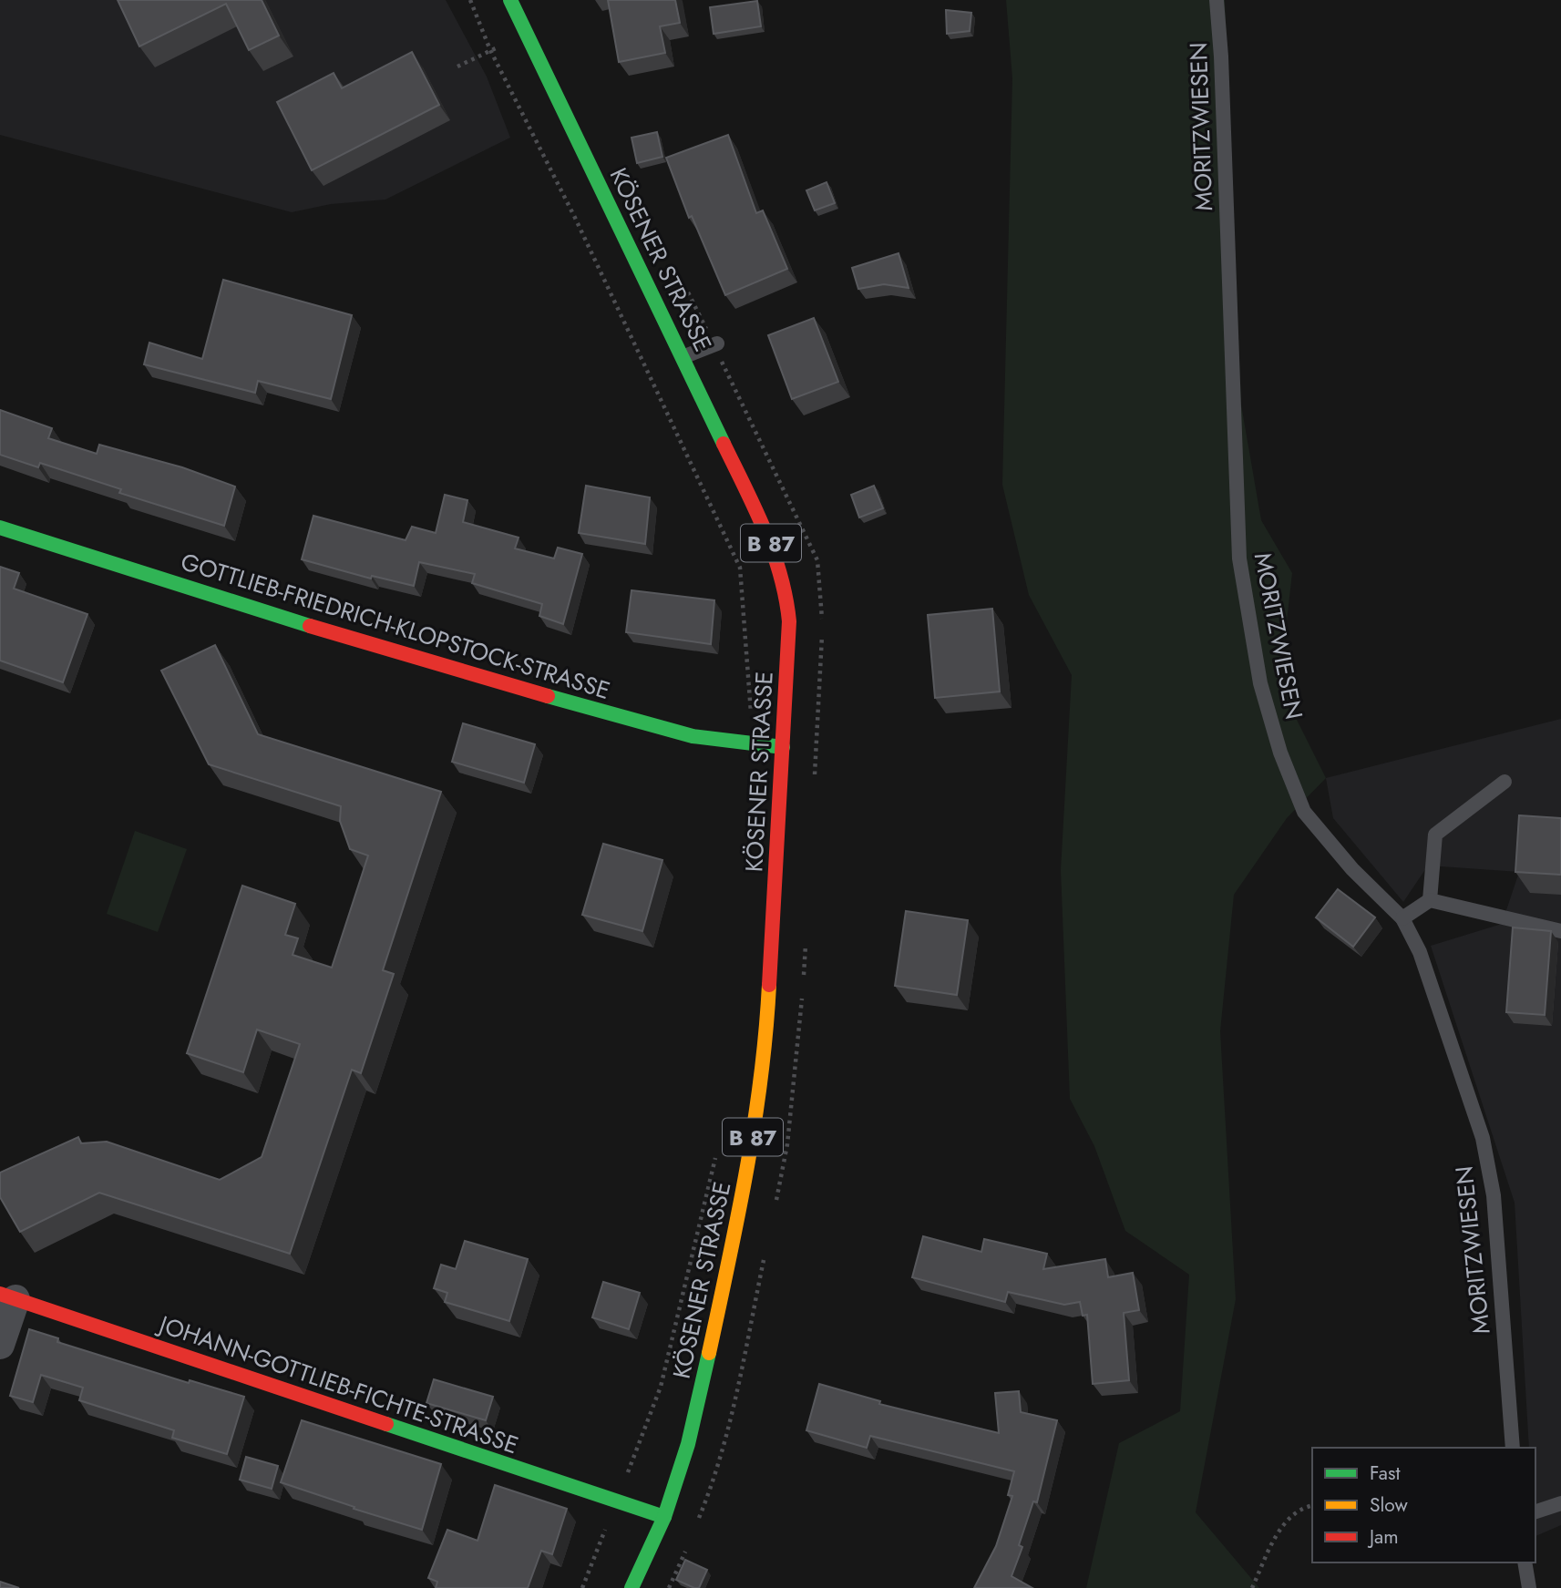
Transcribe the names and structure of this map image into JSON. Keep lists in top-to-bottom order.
{
  "streets": {
    "main road": [
      "KÖSENER STRASSE",
      "B 87",
      "GOTTLIEB-FRIEDRICH-KLOPSTOCK-STRASSE",
      "JOHANN-GOTTLIEB-FICHTE-STRASSE"
    ],
    "lane": ["MORITZWIESEN"]
  },
  "crossings": [
    ["KÖSENER STRASSE", "GOTTLIEB-FRIEDRICH-KLOPSTOCK-STRASSE"],
    ["KÖSENER STRASSE", "JOHANN-GOTTLIEB-FICHTE-STRASSE"]
  ],
  "legend": ["Fast", "Slow", "Jam"]
}
